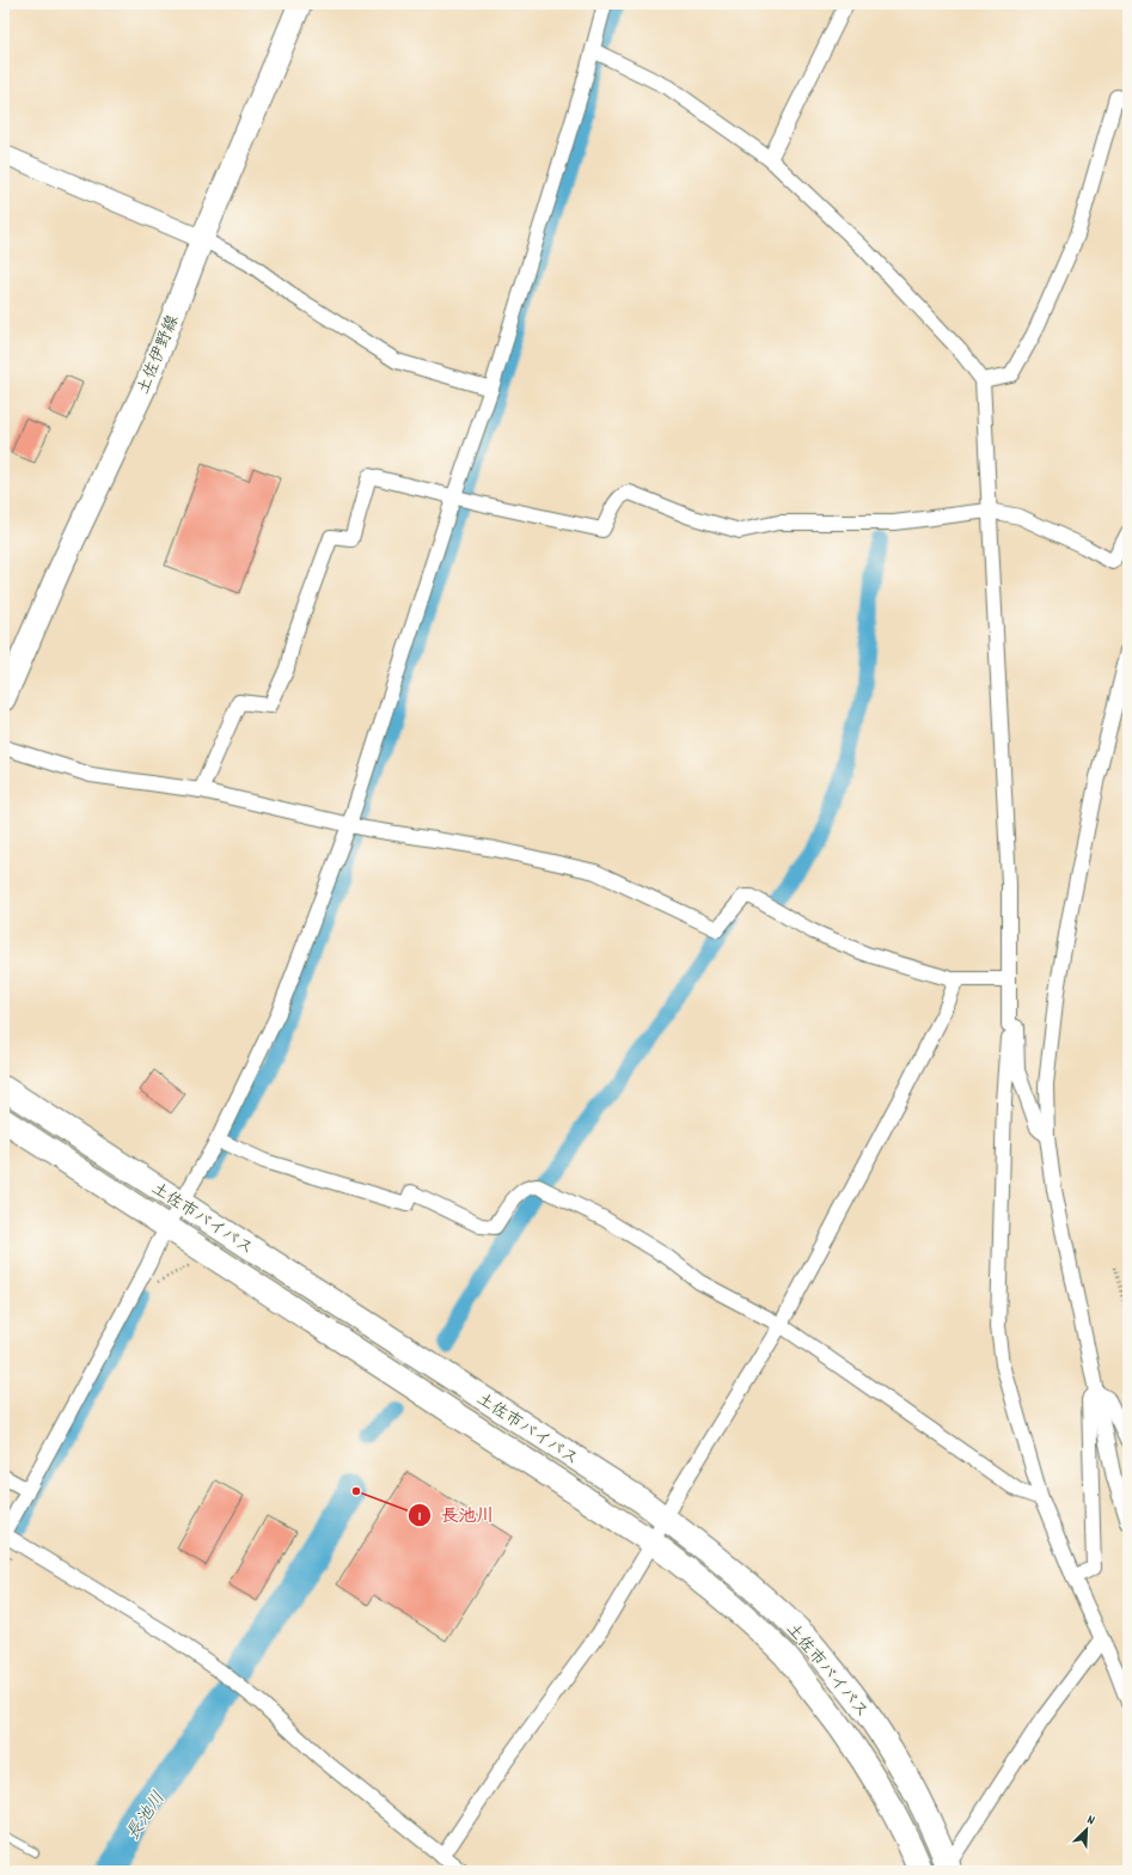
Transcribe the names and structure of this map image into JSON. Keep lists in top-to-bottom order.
{
  "streets": {
    "highway": ["土佐市バイパス"],
    "main road": ["土佐伊野線"]
  },
  "water": ["長池川"],
  "places": ["長池川"],
  "north": "top right"
}
